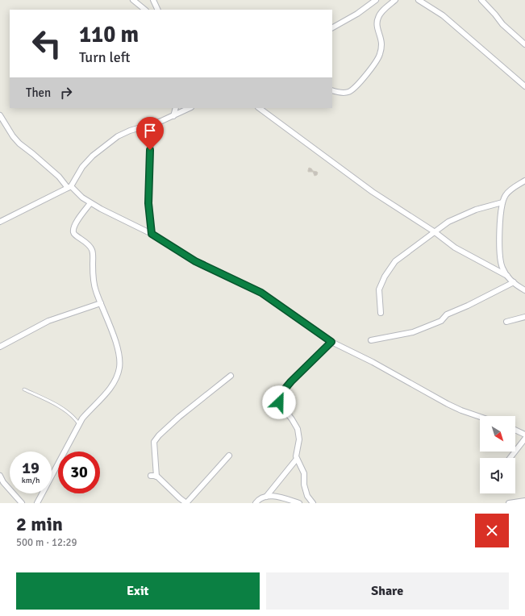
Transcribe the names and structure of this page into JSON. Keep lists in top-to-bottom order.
{
  "north": "bottom right",
  "page": {
    "turn": ["110 m", "Turn left"],
    "then": "Then",
    "speed": "19 km/h",
    "limit": "30",
    "heading": ["2 min", "500 m · 12:29"],
    "buttons": ["Exit", "Share"]
  }
}
